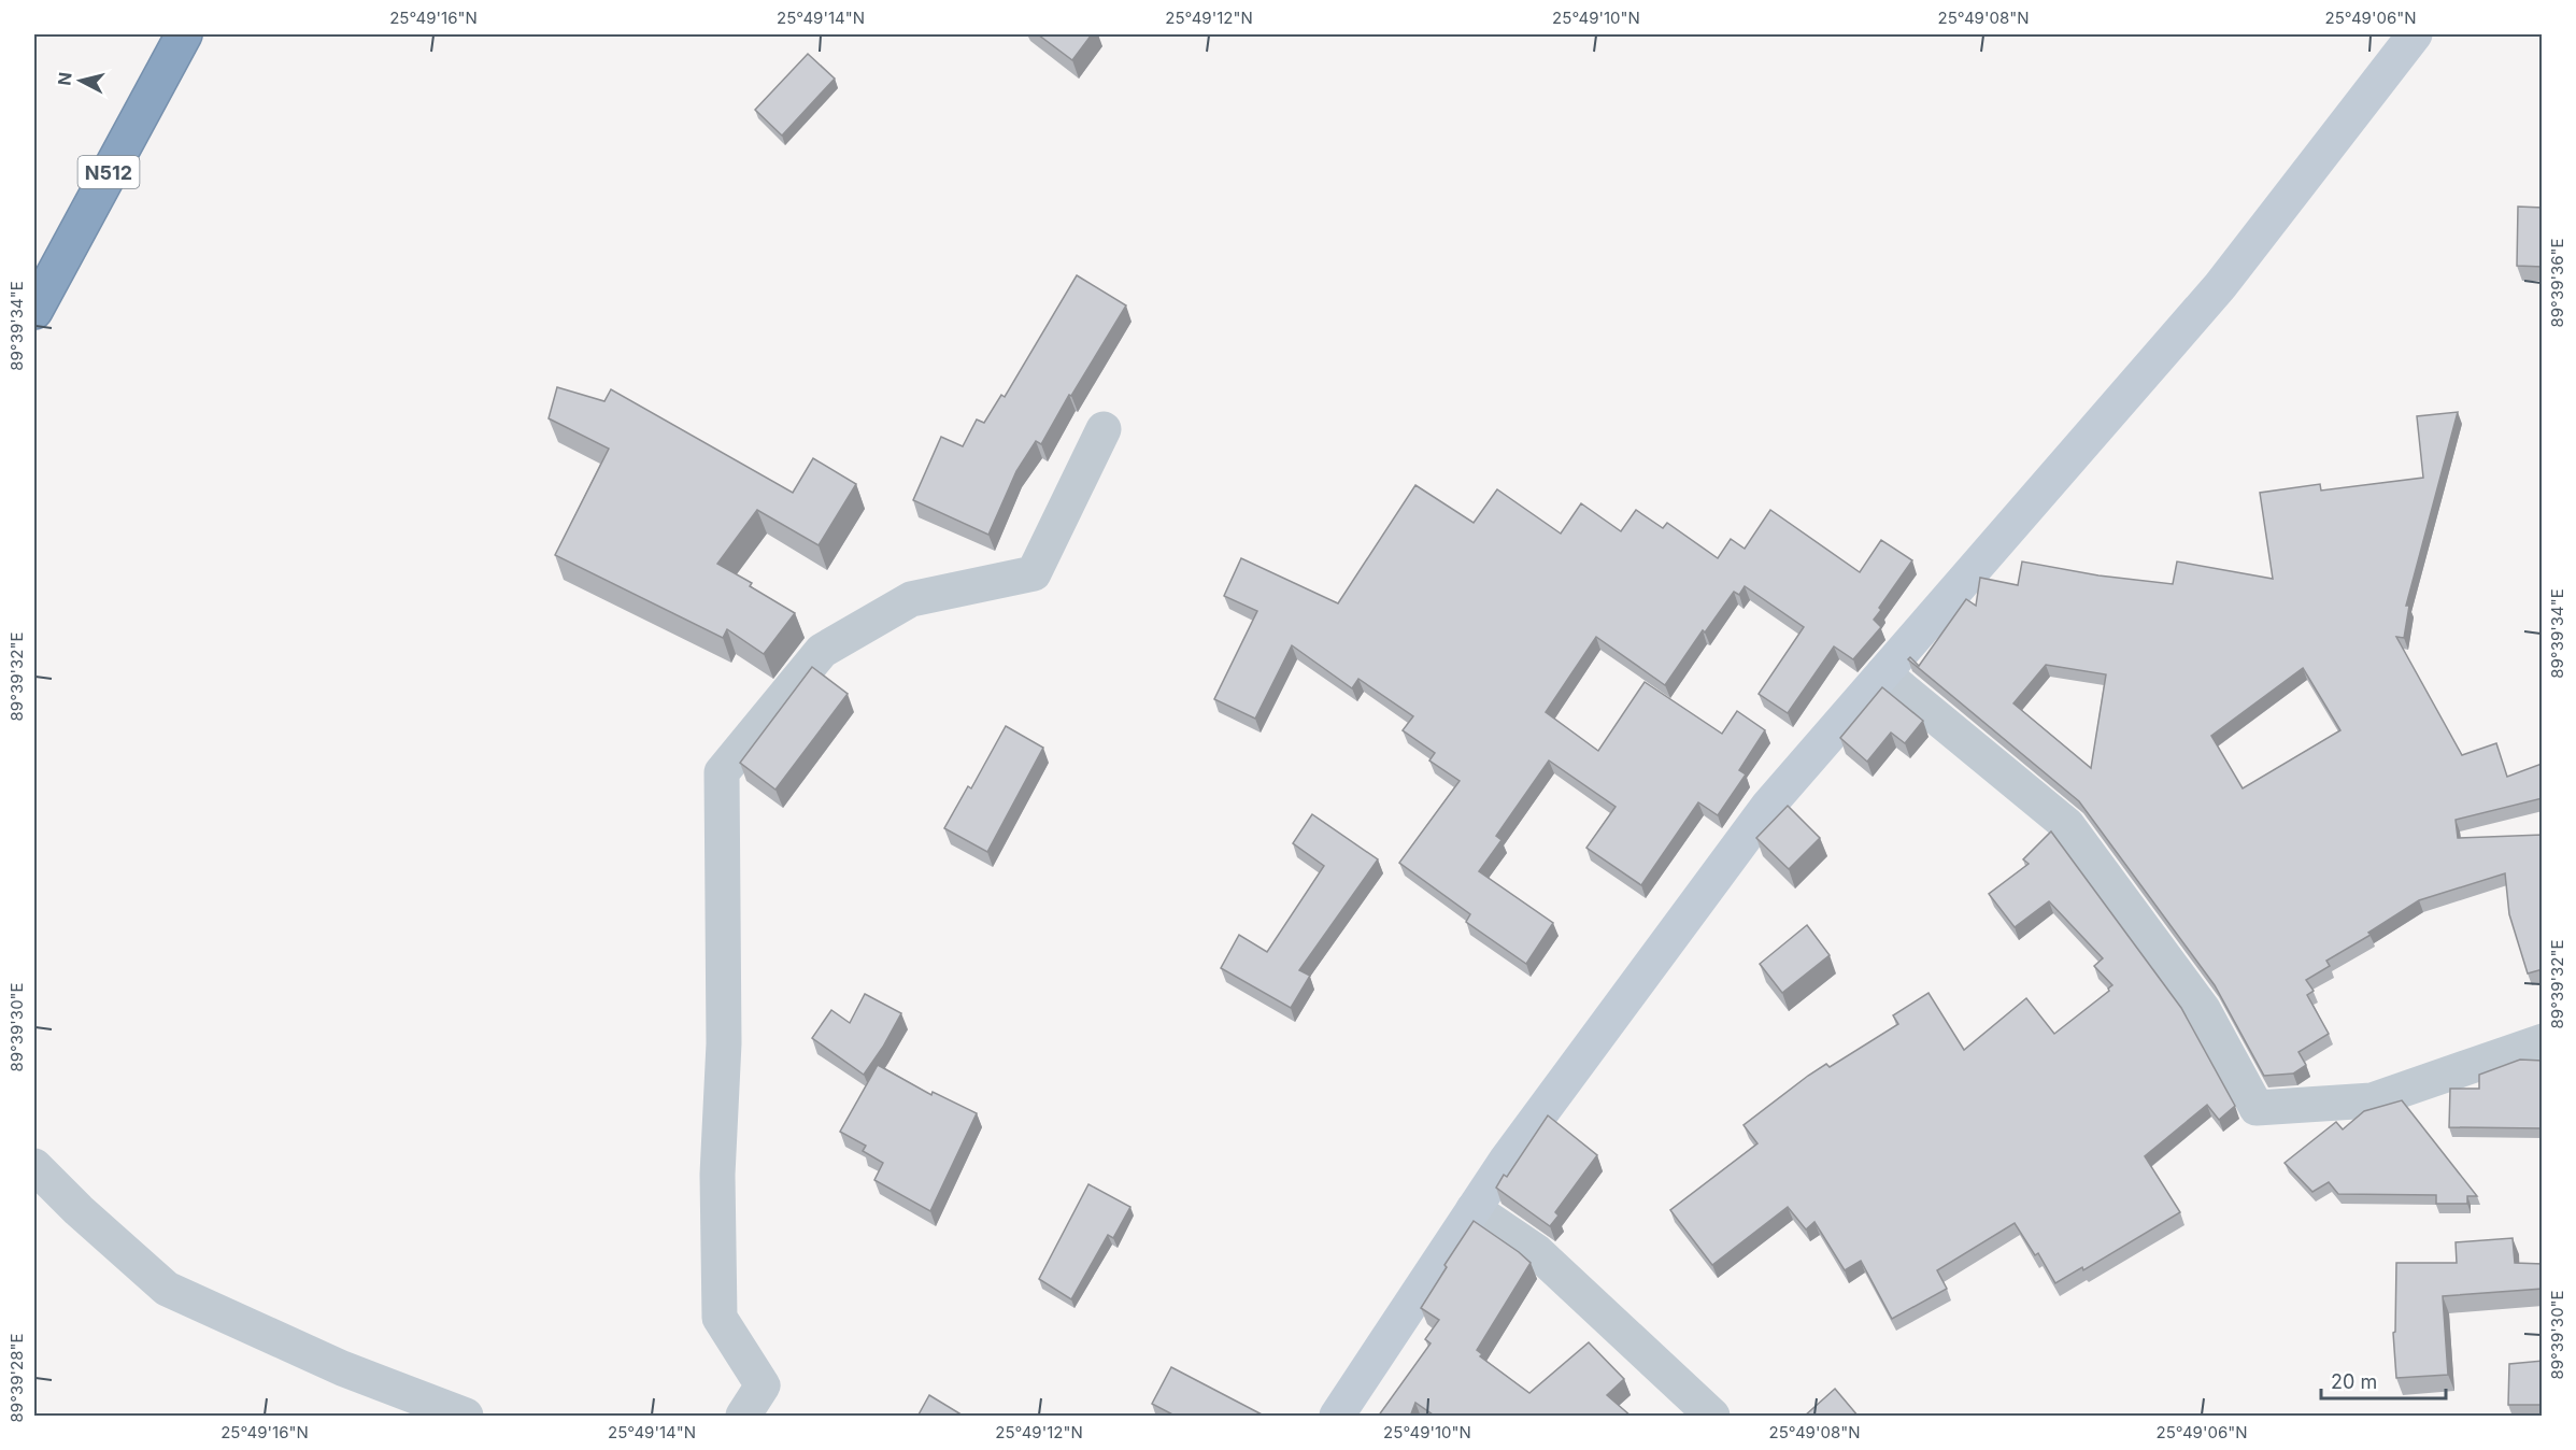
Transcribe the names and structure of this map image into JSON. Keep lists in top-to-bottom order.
{
  "streets": {
    "highway": ["N512"]
  },
  "scale_bar": "20 m",
  "north": "left",
  "coordinates": [
    "25°49'16\"N",
    "25°49'14\"N",
    "25°49'12\"N",
    "25°49'10\"N",
    "25°49'08\"N",
    "25°49'06\"N",
    "89°39'36\"E",
    "89°39'34\"E",
    "89°39'32\"E",
    "89°39'30\"E",
    "89°39'28\"E"
  ]
}
